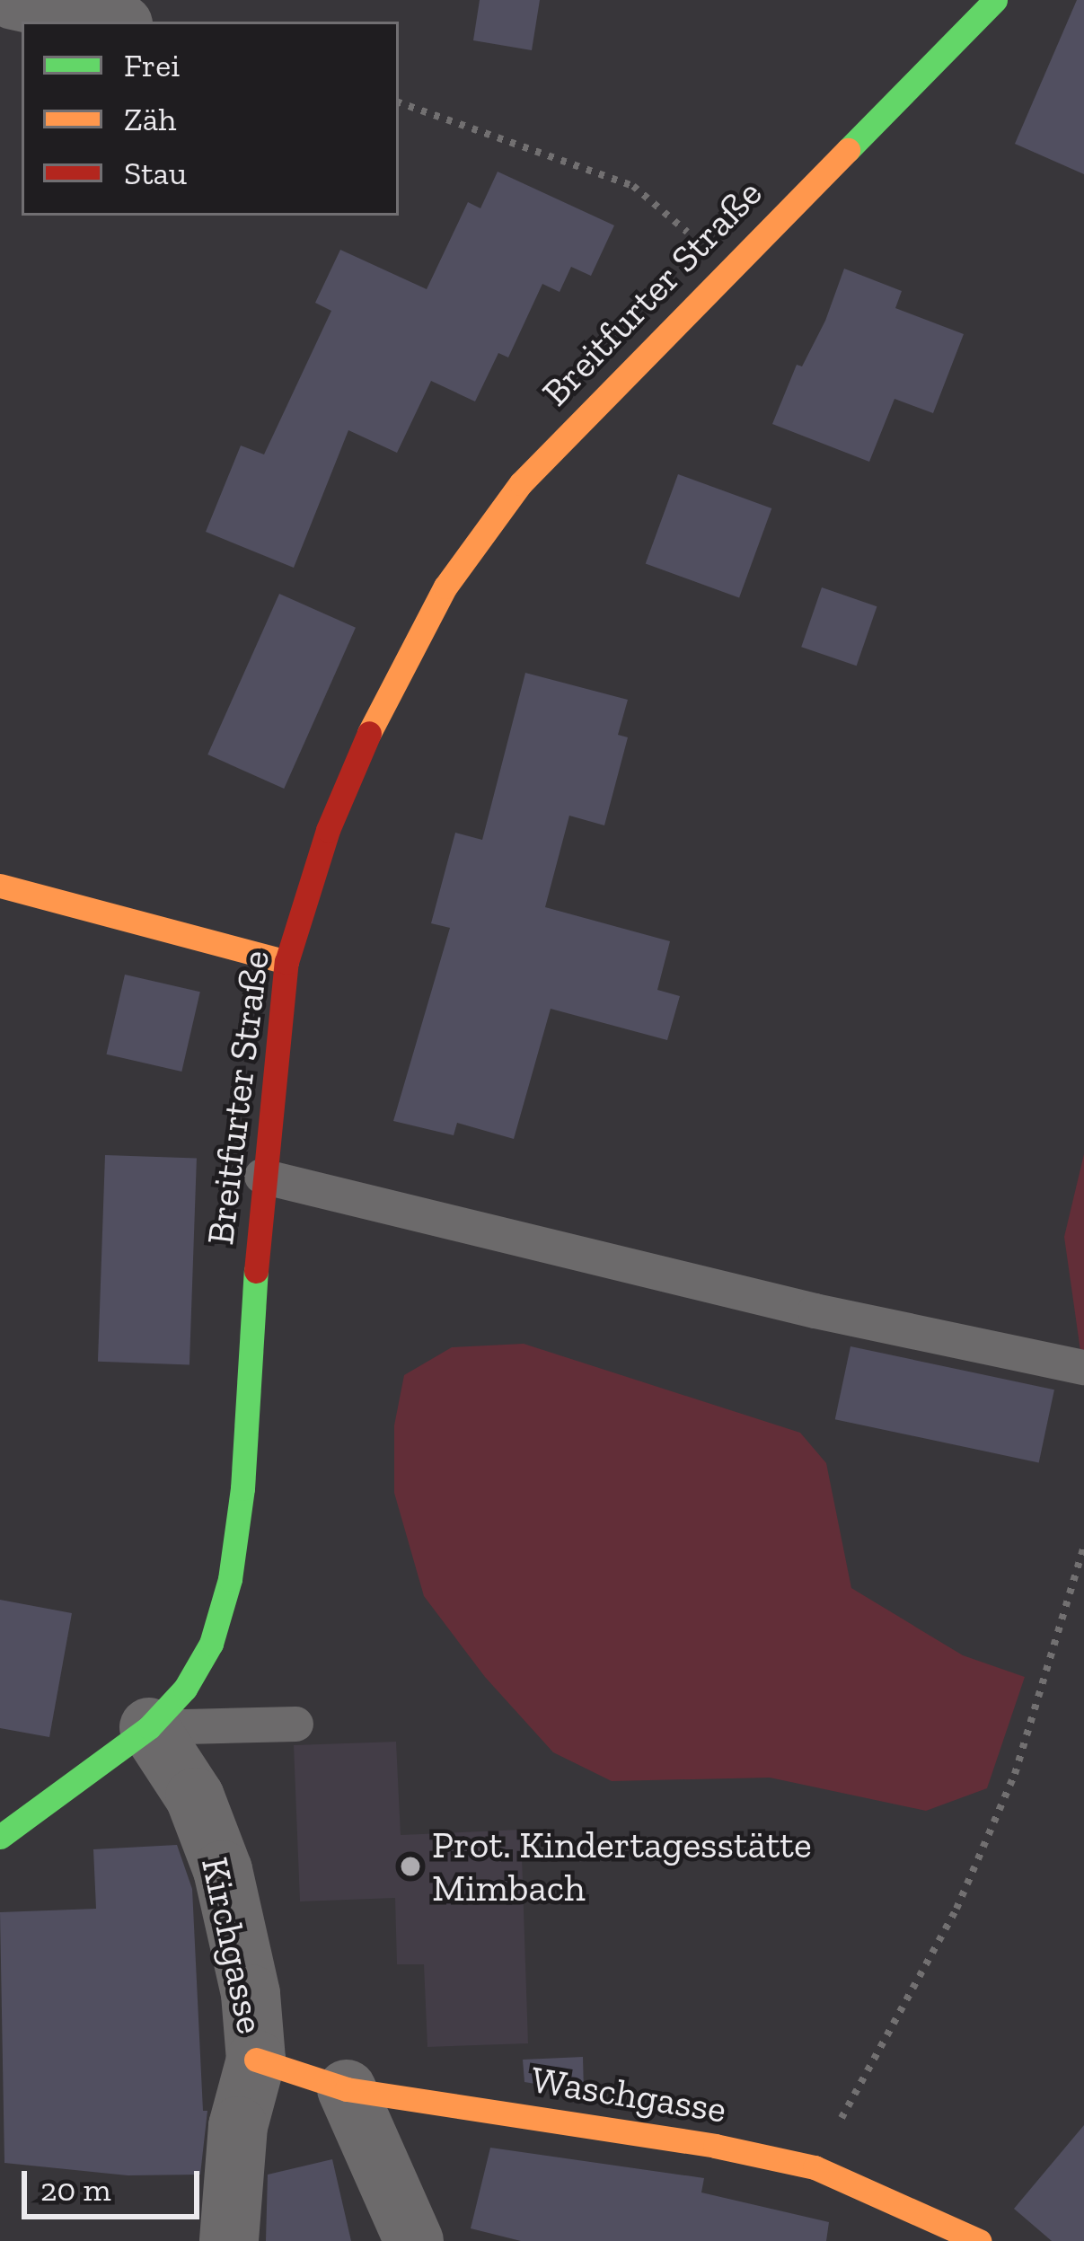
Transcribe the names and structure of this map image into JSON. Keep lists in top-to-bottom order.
{
  "streets": {
    "main road": ["Breitfurter Straße", "Waschgasse"],
    "street": ["Kirchgasse"]
  },
  "crossings": [
    ["Breitfurter Straße", "Kirchgasse"],
    ["Kirchgasse", "Waschgasse"]
  ],
  "places": ["Prot. Kindertagesstätte Mimbach"],
  "legend": ["Frei", "Zäh", "Stau"],
  "scale_bar": "20 m"
}
